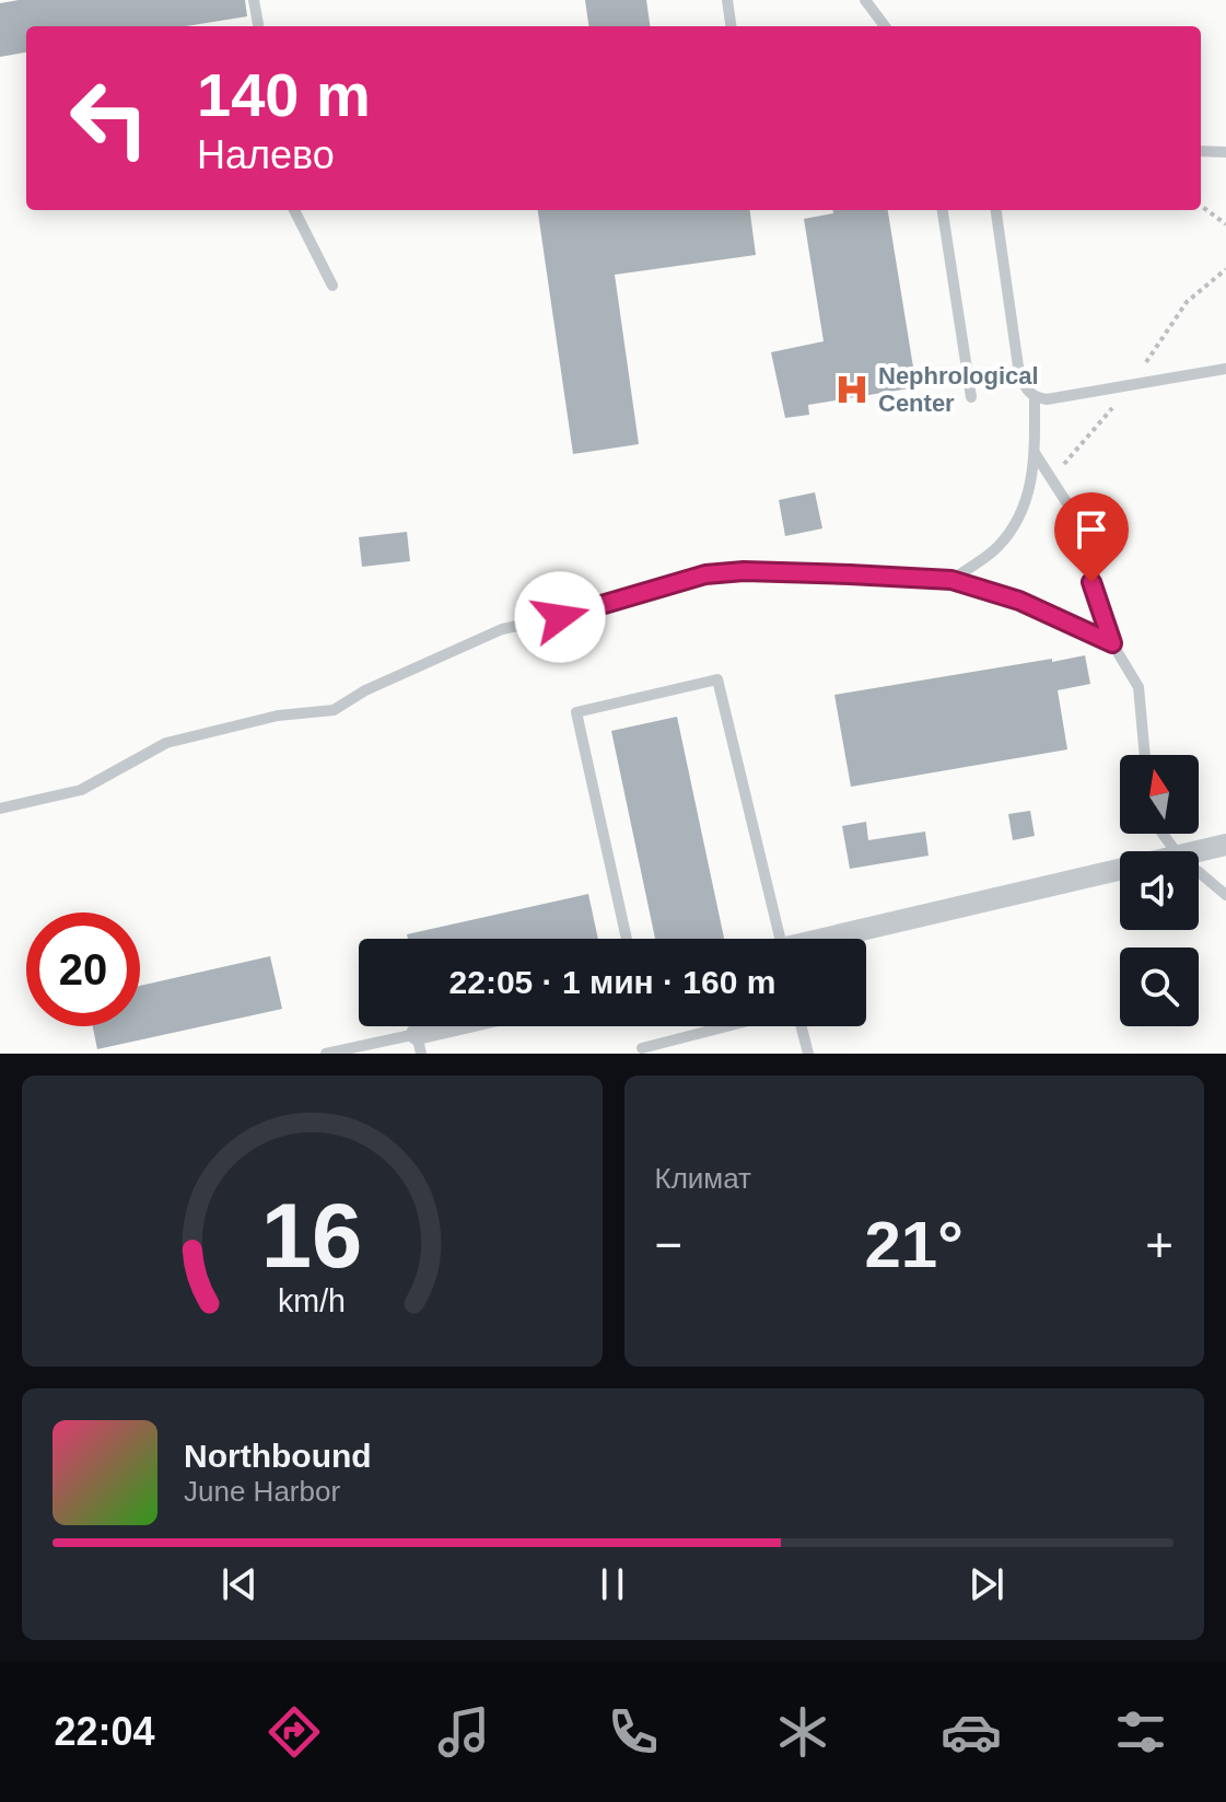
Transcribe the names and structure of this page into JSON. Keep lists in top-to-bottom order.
{
  "places": {
    "hospital": ["Nephrological Center"]
  },
  "north": "top",
  "page": {
    "turn": ["140 m", "Налево"],
    "limit": "20",
    "trip": "22:05 · 1 мин · 160 m",
    "tile": "Климат",
    "heat": ["−", "21°", "+"],
    "song": ["Northbound", "June Harbor"],
    "tabs": "22:04",
    "gauge": ["16", "km/h"]
  }
}
